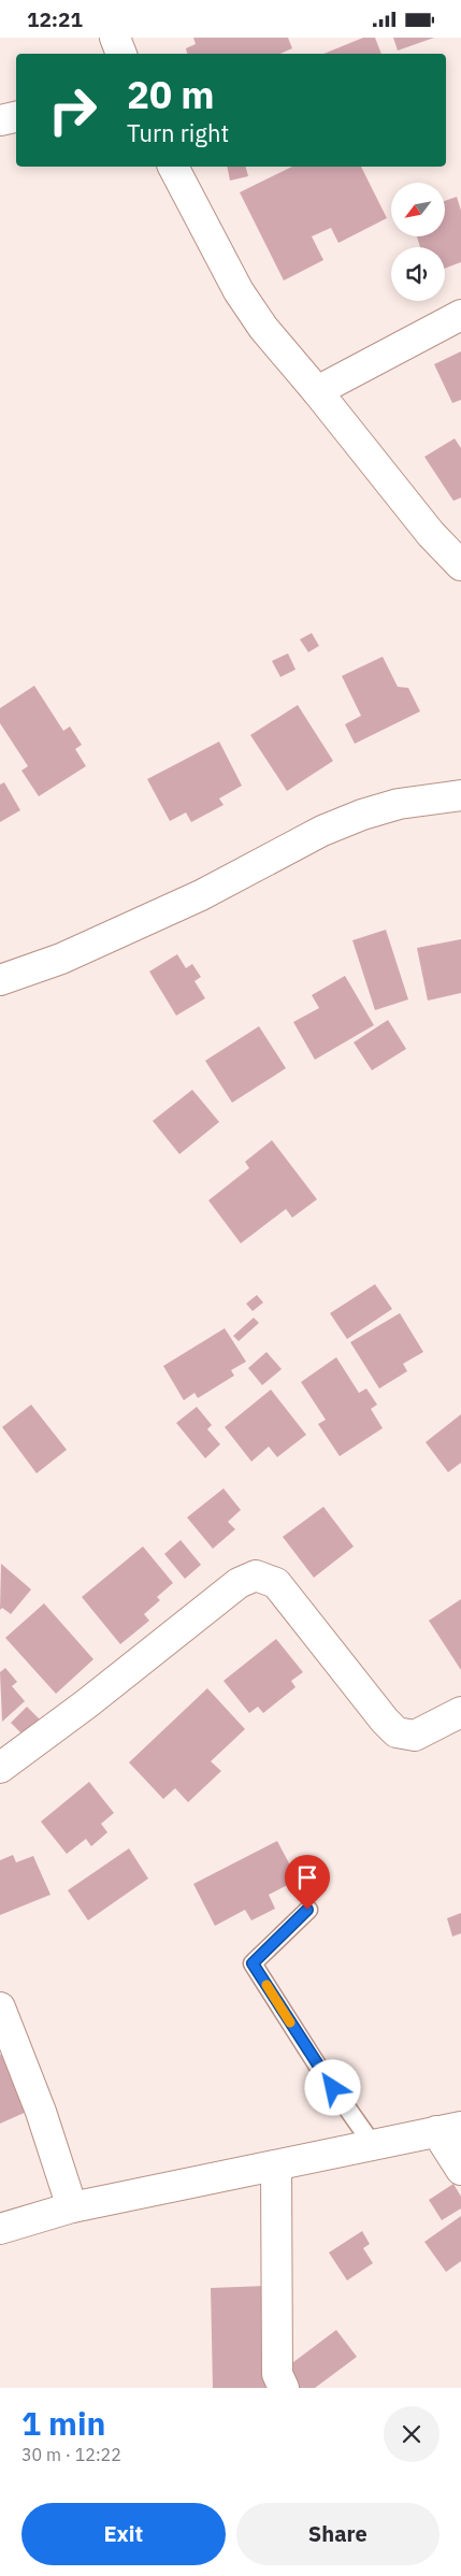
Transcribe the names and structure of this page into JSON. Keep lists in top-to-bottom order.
{
  "north": "bottom left",
  "page": {
    "status": "12:21",
    "turn": ["20 m", "Turn right"],
    "heading": ["1 min", "30 m · 12:22"],
    "buttons": ["Exit", "Share"]
  }
}
